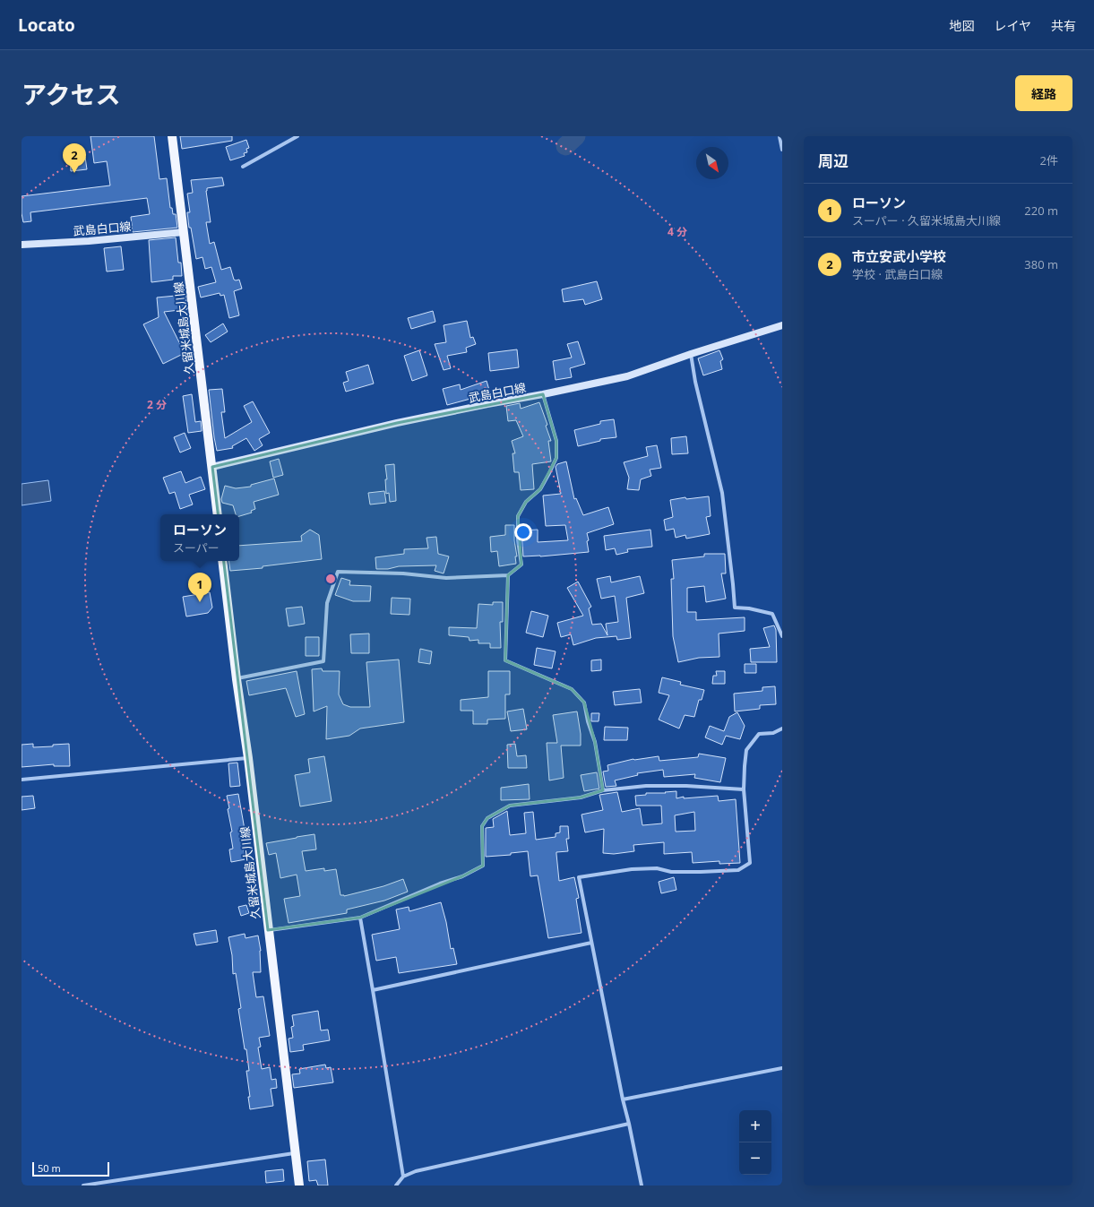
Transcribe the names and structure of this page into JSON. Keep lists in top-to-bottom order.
{
  "streets": {
    "main road": ["武島白口線", "久留米城島大川線"]
  },
  "crossings": [
    ["武島白口線", "久留米城島大川線"]
  ],
  "scale_bar": "50 m",
  "north": "bottom right",
  "page": {
    "header": "Locato",
    "nav": ["地図", "レイヤ", "共有"],
    "title": "アクセス",
    "buttons": "経路",
    "heading": ["周辺", "2件"],
    "pins": ["2", "1"],
    "list": [
      {
        "mark": "1",
        "name": "ローソン",
        "note": "スーパー · 久留米城島大川線",
        "value": "220 m"
      },
      {
        "mark": "2",
        "name": "市立安武小学校",
        "note": "学校 · 武島白口線",
        "value": "380 m"
      }
    ],
    "popup": ["ローソン", "スーパー"],
    "map_buttons": ["+", "−"],
    "scale": "50 m"
  },
  "rings": ["4 分", "2 分"]
}
